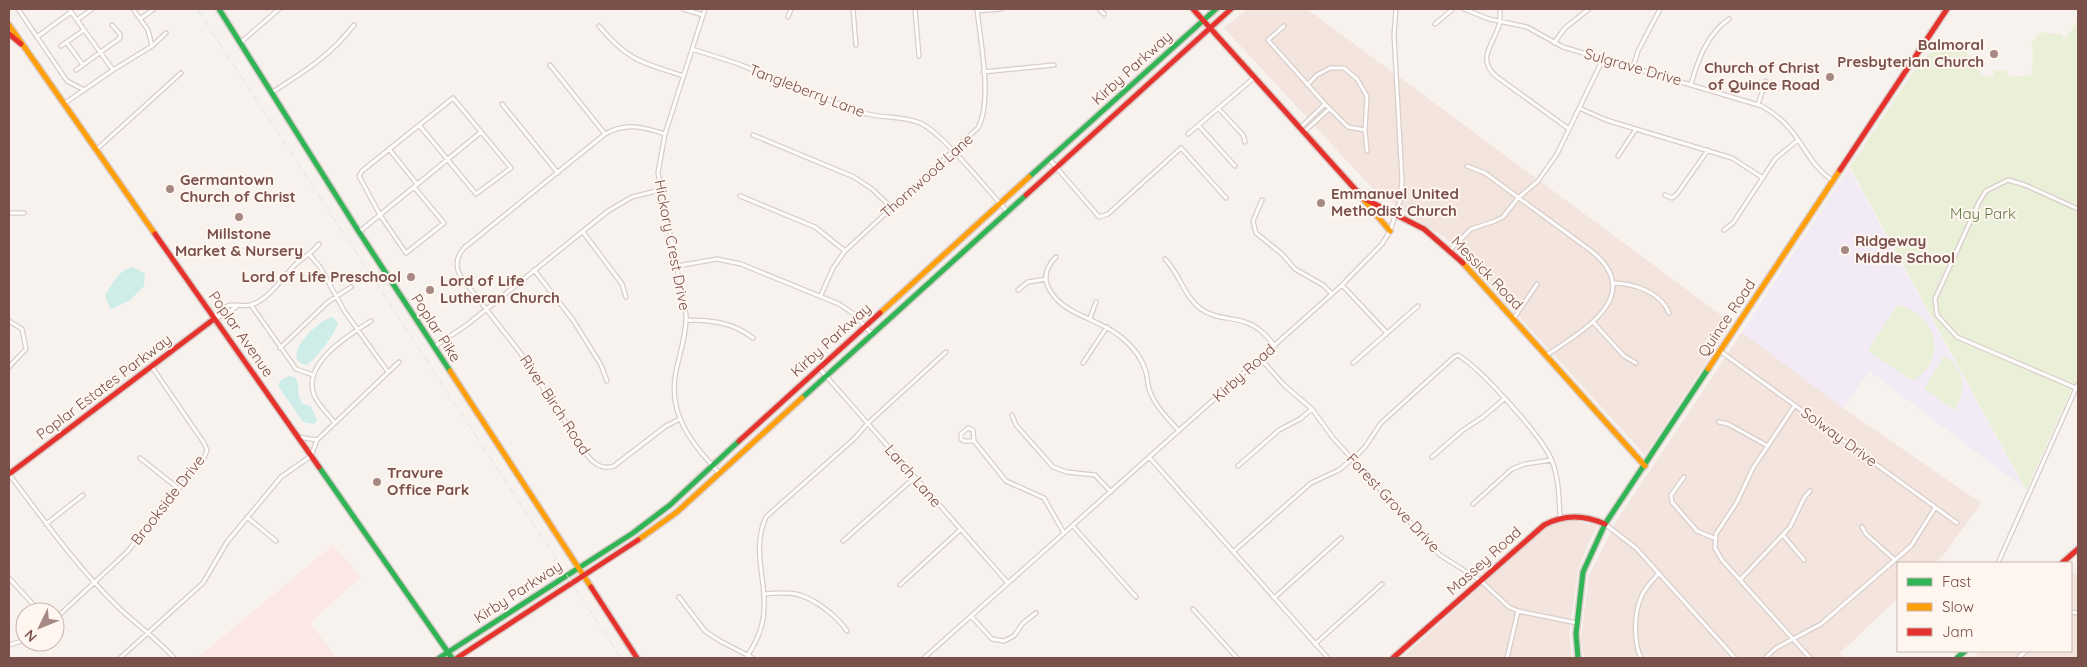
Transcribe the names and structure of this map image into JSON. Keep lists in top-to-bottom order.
{
  "streets": {
    "main road": [
      "Kirby Parkway",
      "Messick Road",
      "Quince Road",
      "Poplar Pike",
      "Poplar Avenue",
      "Poplar Estates Parkway",
      "Massey Road"
    ],
    "street": [
      "Sulgrave Drive",
      "Tangleberry Lane",
      "Thornwood Lane",
      "Hickory Crest Drive",
      "Kirby Road",
      "River Birch Road",
      "Solway Drive",
      "Larch Lane",
      "Brookside Drive",
      "Forest Grove Drive"
    ]
  },
  "crossings": [
    ["Sulgrave Drive", "Quince Road"],
    ["Kirby Parkway", "Tangleberry Lane"],
    ["Kirby Parkway", "Hickory Crest Drive"],
    ["Kirby Parkway", "Messick Road"],
    ["Kirby Parkway", "Poplar Pike"],
    ["Kirby Parkway", "Poplar Avenue"],
    ["Kirby Parkway", "Larch Lane"],
    ["Tangleberry Lane", "Thornwood Lane"],
    ["Tangleberry Lane", "Hickory Crest Drive"],
    ["Hickory Crest Drive", "River Birch Road"],
    ["Messick Road", "Quince Road"],
    ["Messick Road", "Kirby Road"],
    ["Quince Road", "Solway Drive"],
    ["Quince Road", "Forest Grove Drive"],
    ["Quince Road", "Massey Road"],
    ["Poplar Avenue", "Poplar Estates Parkway"],
    ["Kirby Road", "Larch Lane"],
    ["Kirby Road", "Forest Grove Drive"],
    ["Poplar Estates Parkway", "Brookside Drive"],
    ["Forest Grove Drive", "Massey Road"]
  ],
  "parks": ["May Park"],
  "places": [
    "Balmoral Presbyterian Church",
    "Church of Christ of Quince Road",
    "Germantown Church of Christ",
    "Emmanuel United Methodist Church",
    "Millstone Market & Nursery",
    "Ridgeway Middle School",
    "Lord of Life Preschool",
    "Lord of Life Lutheran Church",
    "Travure Office Park"
  ],
  "legend": ["Fast", "Slow", "Jam"],
  "north": "bottom left"
}
